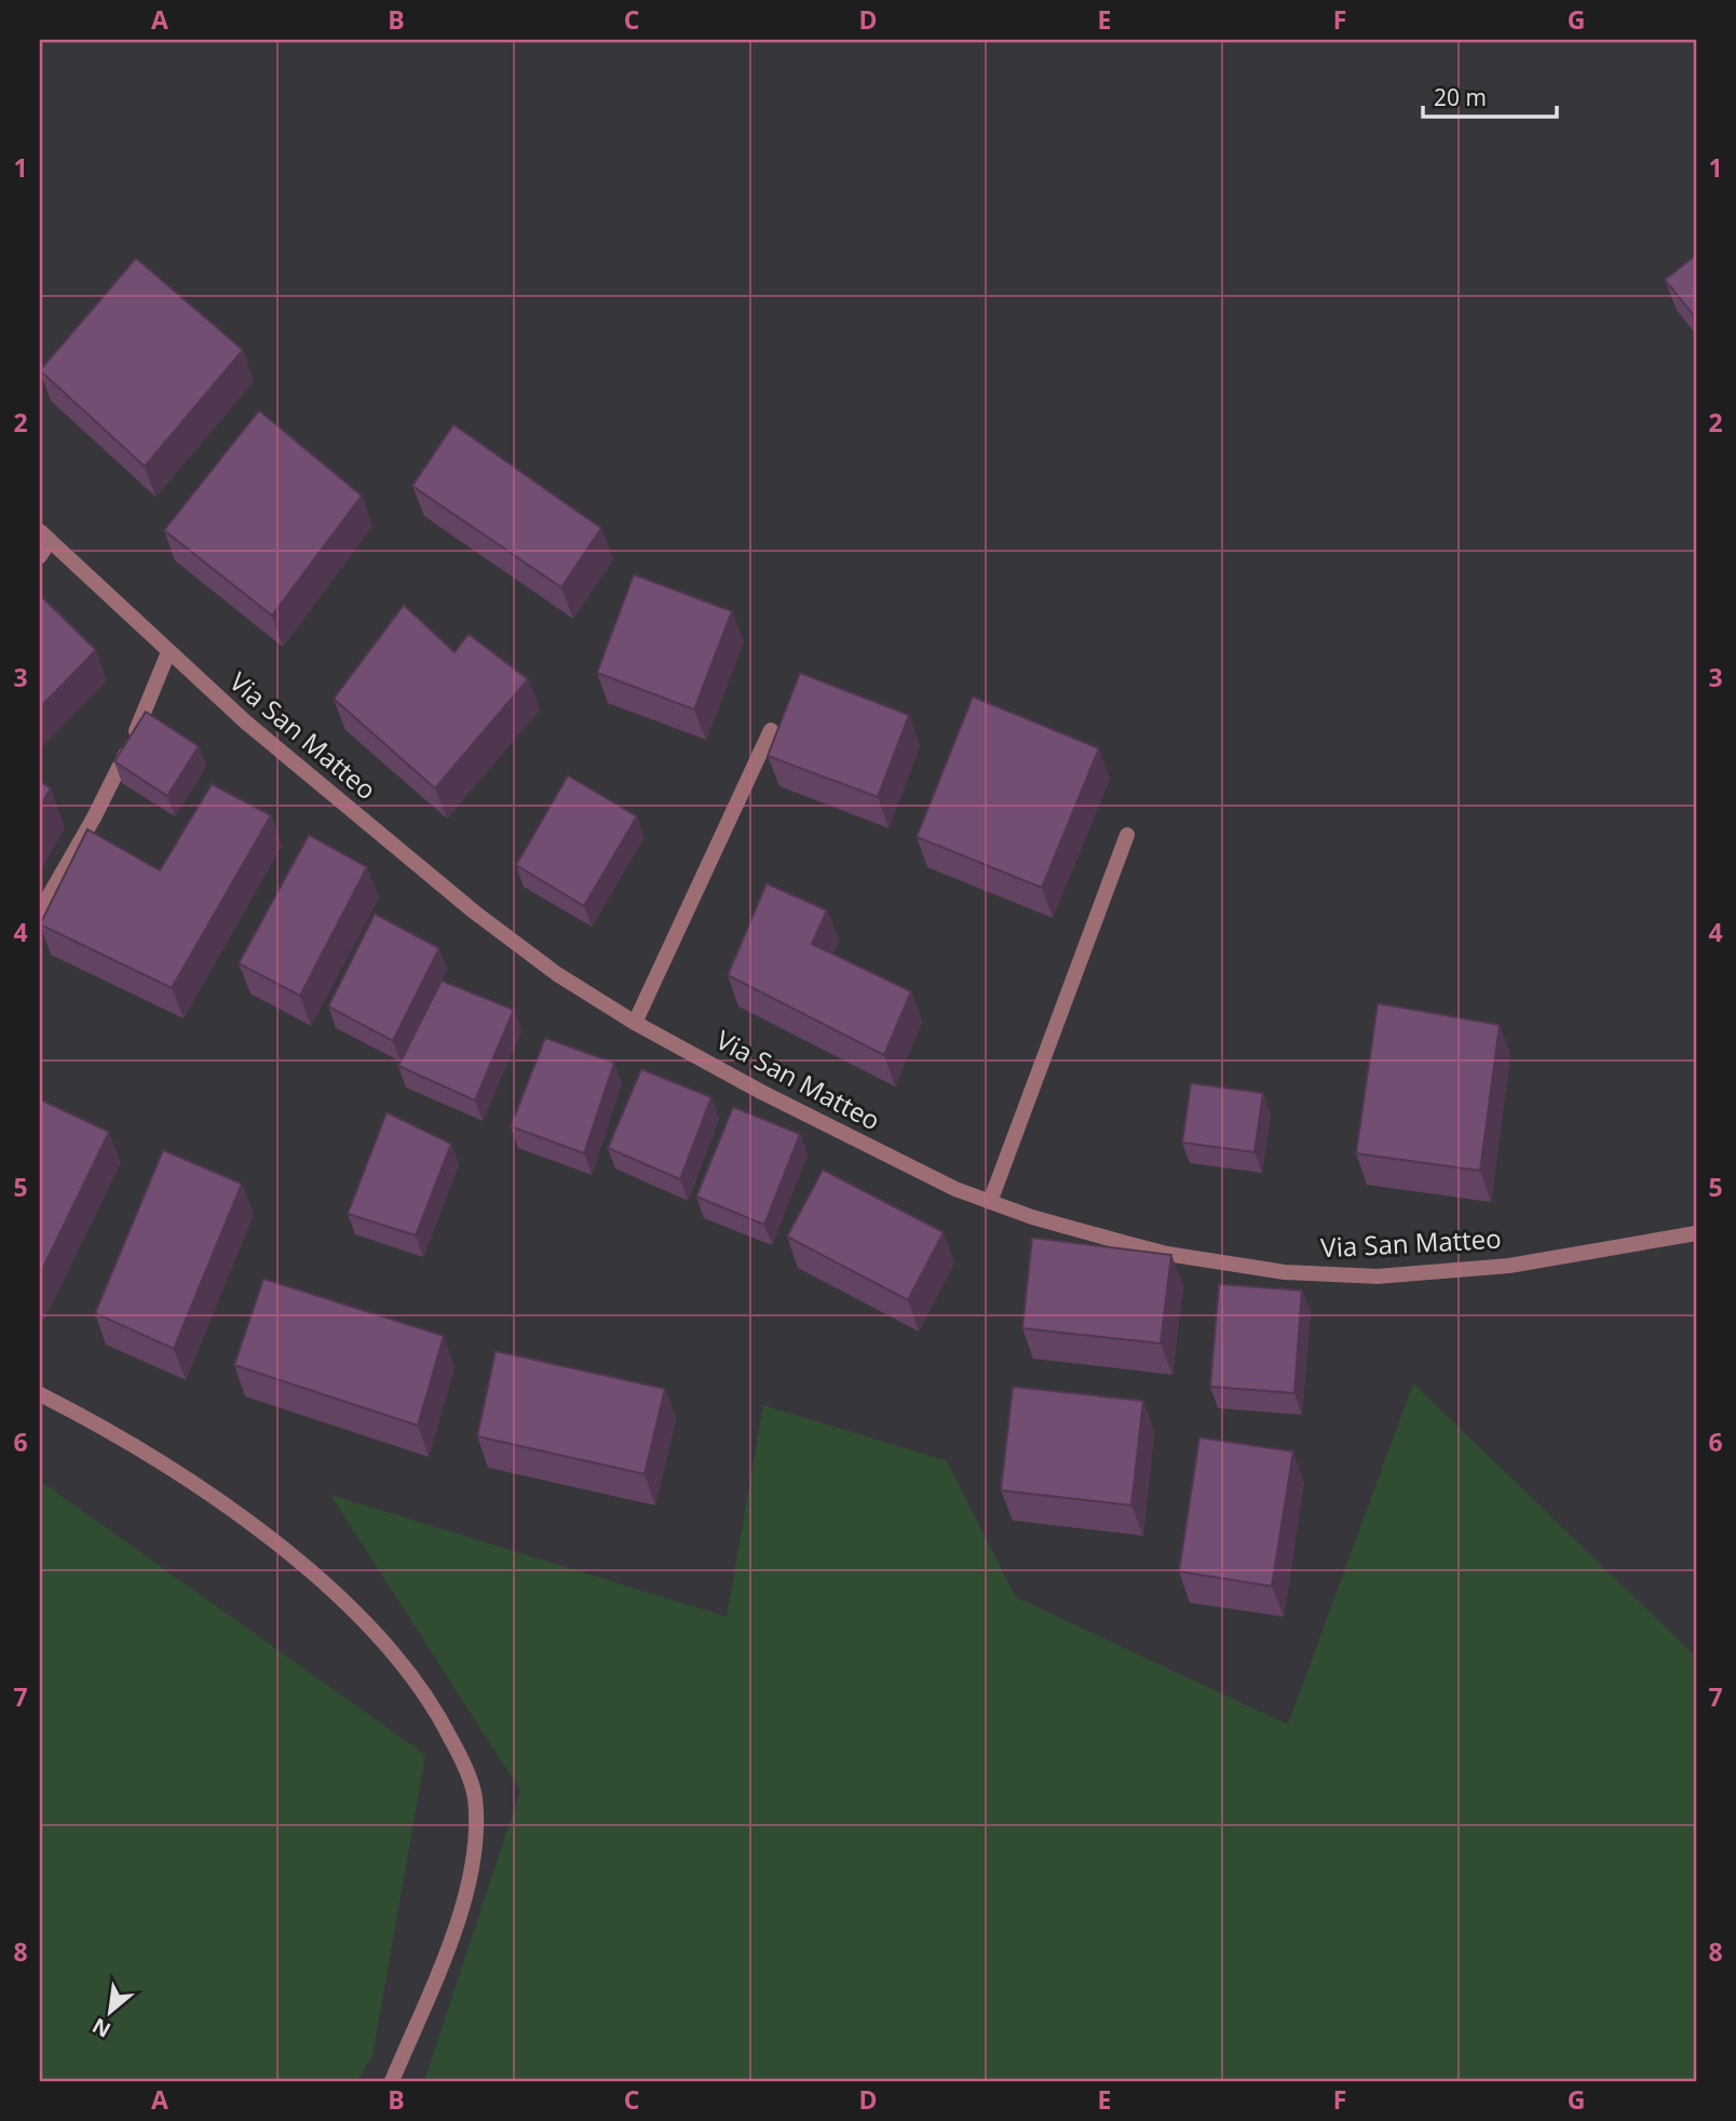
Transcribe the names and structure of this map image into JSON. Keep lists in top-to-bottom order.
{
  "streets": {
    "street": ["Via San Matteo"]
  },
  "scale_bar": "20 m",
  "north": "bottom left",
  "grid": {
    "columns": [
      "A",
      "B",
      "C",
      "D",
      "E",
      "F",
      "G"
    ],
    "rows": [
      "1",
      "2",
      "3",
      "4",
      "5",
      "6",
      "7",
      "8"
    ]
  }
}
